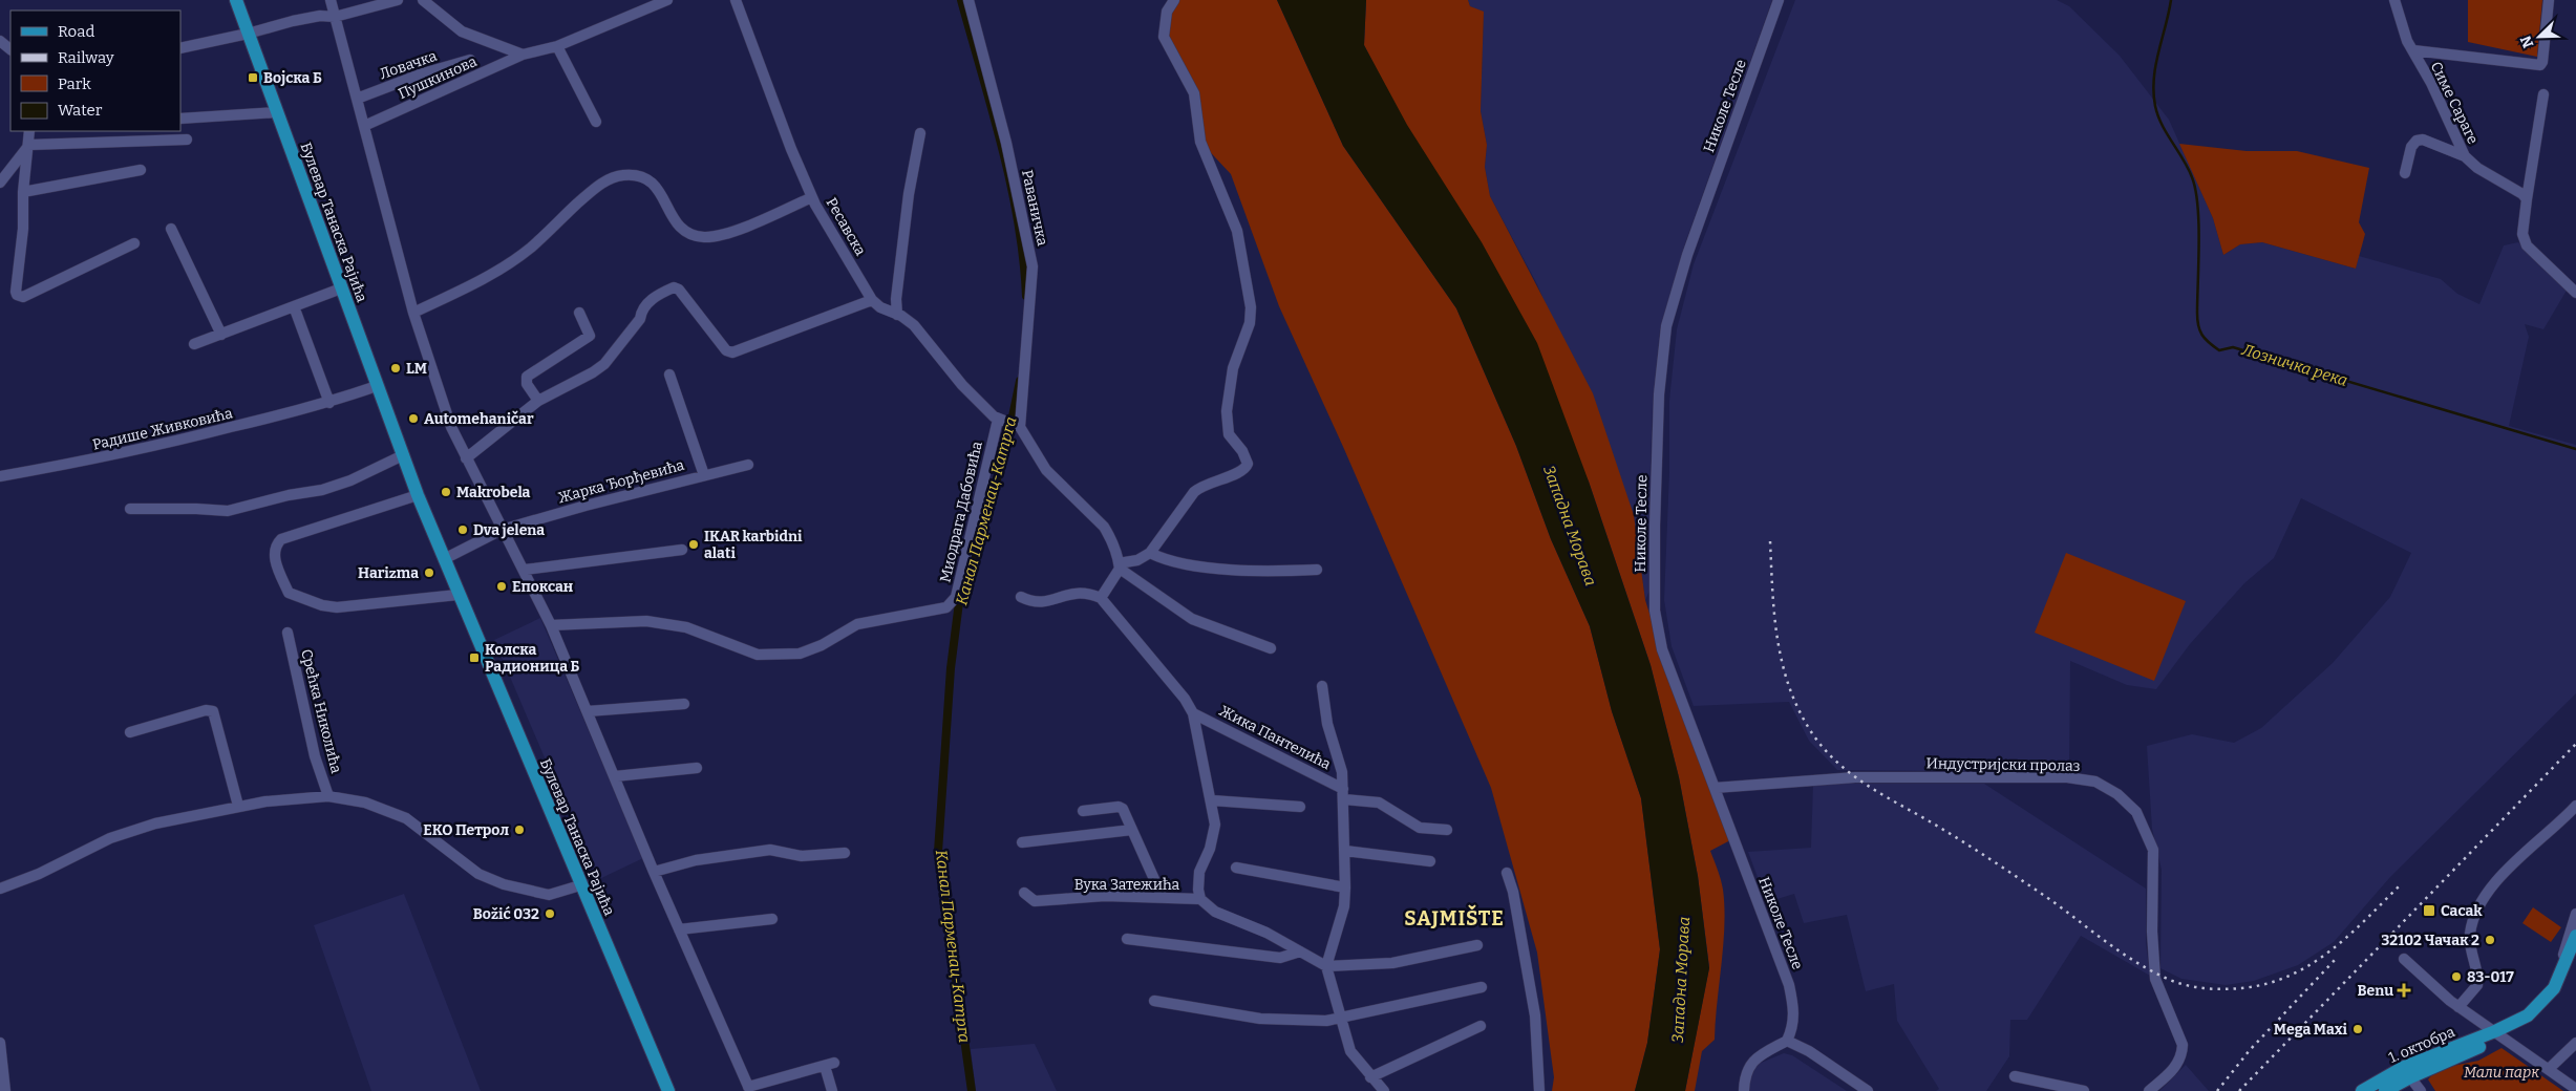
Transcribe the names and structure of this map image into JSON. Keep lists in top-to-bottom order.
{
  "streets": {
    "main road": ["Булевар Танаска Рајића", "1. октобра"],
    "street": [
      "Ловачка",
      "Пушкинова",
      "Симе Сараге",
      "Николе Тесле",
      "Раваничка",
      "Ресавска",
      "Радише Живковића",
      "Жарка Ђорђевића",
      "Миодрага Дабовића",
      "Срећка Николића",
      "Жика Пантелића",
      "Индустријски пролаз",
      "Вука Затежића"
    ]
  },
  "crossings": [
    ["Николе Тесле", "Индустријски пролаз"],
    ["Раваничка", "Ресавска"],
    ["Раваничка", "Миодрага Дабовића"],
    ["Булевар Танаска Рајића", "Радише Живковића"],
    ["Булевар Танаска Рајића", "Жарка Ђорђевића"],
    ["Ресавска", "Миодрага Дабовића"]
  ],
  "districts": ["SAJMIŠTE"],
  "water": ["Лозничка река", "Канал Парменац-Катрга", "Западна Морава"],
  "parks": ["Мали парк"],
  "places": {
    "transit": ["Војска Б", "Колска Радионица Б", "Cacak"],
    "other": [
      "LM",
      "Automehaničar",
      "Makrobela",
      "Dva jelena",
      "IKAR karbidni alati",
      "Harizma",
      "Епоксан",
      "ЕКО Петрол",
      "Božić 032",
      "32102 Чачак 2",
      "83-017",
      "Mega Maxi"
    ],
    "health": ["Benu"]
  },
  "legend": [
    "Road",
    "Railway",
    "Park",
    "Water"
  ],
  "north": "bottom left"
}
